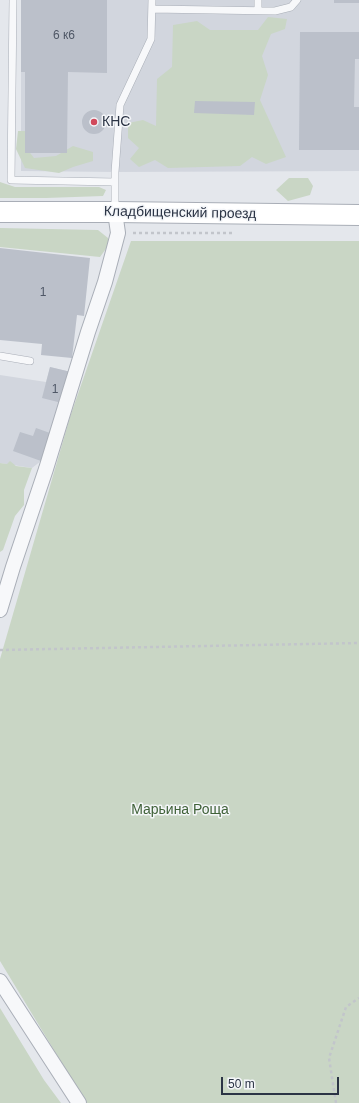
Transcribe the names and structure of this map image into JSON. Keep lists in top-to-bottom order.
{
  "streets": {
    "street": ["Кладбищенский проезд"]
  },
  "parks": ["Марьина Роща"],
  "places": ["КНС"],
  "house_numbers": ["6 к6", "1", "1"],
  "scale_bar": "50 m"
}
